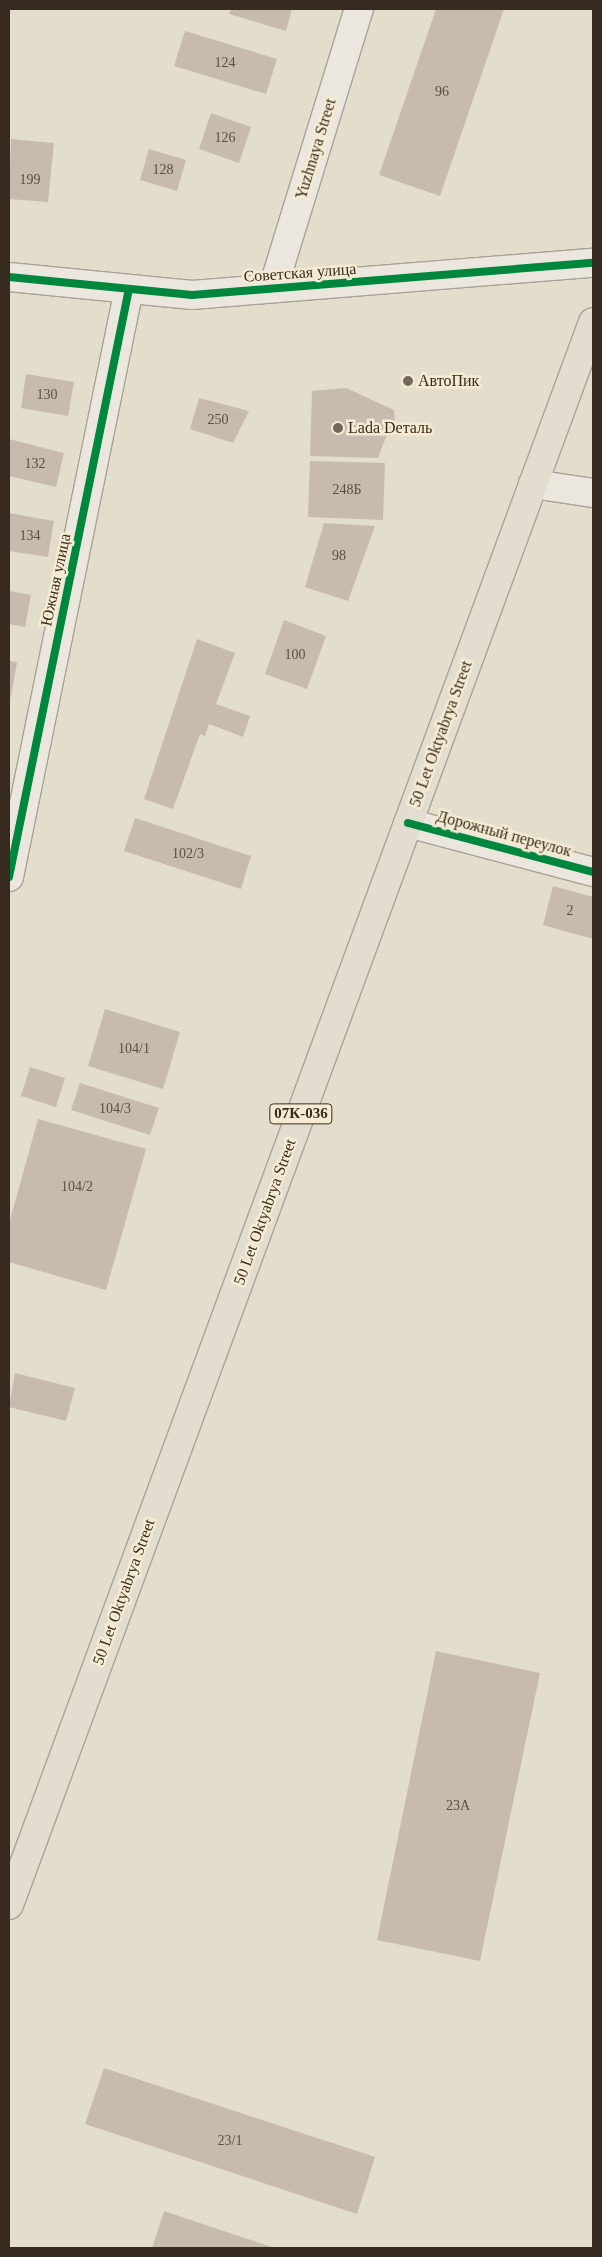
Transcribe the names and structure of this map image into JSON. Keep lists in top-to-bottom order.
{
  "streets": {
    "main road": ["50 Let Oktyabrya Street", "07К-036"],
    "street": [
      "Yuzhnaya Street",
      "Советская улица",
      "Южная улица",
      "Дорожный переулок"
    ]
  },
  "crossings": [
    ["Yuzhnaya Street", "Советская улица"],
    ["Советская улица", "Южная улица"],
    ["50 Let Oktyabrya Street", "Дорожный переулок"]
  ],
  "places": ["АвтоПик", "Lada Dеталь"],
  "house_numbers": [
    "124",
    "96",
    "126",
    "128",
    "199",
    "130",
    "250",
    "132",
    "248Б",
    "134",
    "98",
    "100",
    "102/3",
    "2",
    "104/1",
    "104/3",
    "104/2",
    "23А",
    "23/1"
  ]
}
